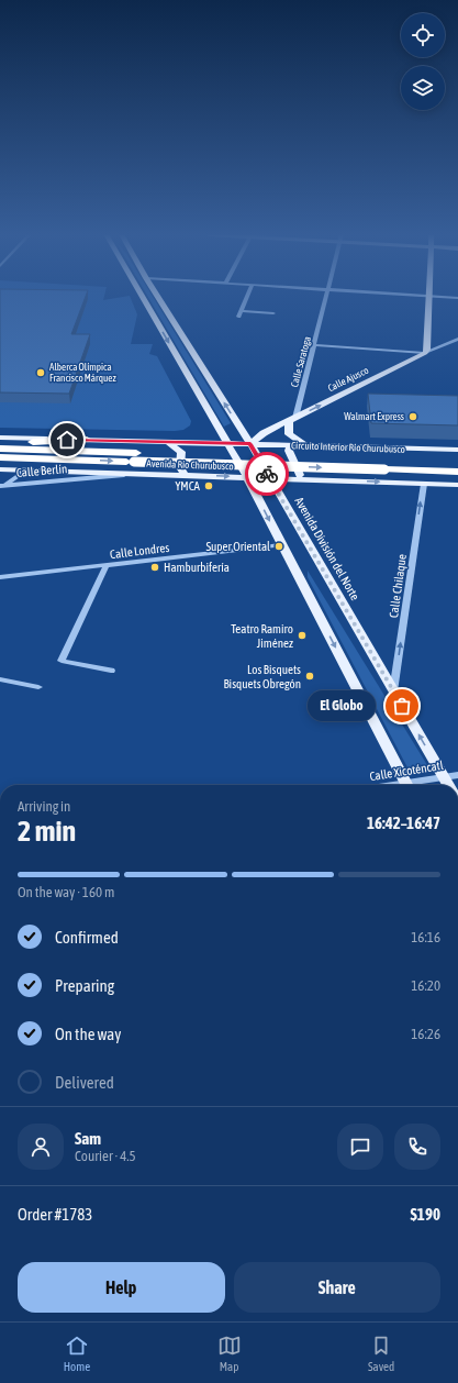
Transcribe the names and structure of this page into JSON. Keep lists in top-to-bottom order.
{
  "streets": {
    "highway": ["Circuito Interior Río Churubusco"],
    "main road": ["Calle Ajusco", "Avenida Río Churubusco", "Avenida División del Norte"],
    "street": [
      "Calle Saratoga",
      "Calle Berlín",
      "Calle Londres",
      "Calle Chilaque",
      "Calle Xicoténcatl"
    ]
  },
  "crossings": [
    ["Calle Saratoga", "Calle Ajusco"],
    ["Calle Ajusco", "Avenida Río Churubusco"],
    ["Calle Ajusco", "Avenida División del Norte"],
    ["Avenida Río Churubusco", "Calle Berlín"],
    ["Avenida Río Churubusco", "Avenida División del Norte"],
    ["Avenida Río Churubusco", "Calle Chilaque"],
    ["Avenida División del Norte", "Calle Chilaque"],
    ["Avenida División del Norte", "Calle Xicoténcatl"]
  ],
  "one_way": ["Calle Ajusco", "Calle Chilaque"],
  "places": [
    "Alberca Olímpica Francisco Márquez",
    "Walmart Express",
    "YMCA",
    "Super Oriental",
    "Hamburbifería",
    "Teatro Ramiro Jiménez",
    "Los Bisquets Bisquets Obregón",
    "El Globo"
  ],
  "page": {
    "bubble": "El Globo",
    "heading": ["2 min", "Arriving in", "16:42–16:47"],
    "panel": [
      "Sam",
      "Courier · 4.5",
      "Order #1783",
      "$190"
    ],
    "bar": "On the way · 160 m",
    "list": [
      ["Confirmed", "16:16"],
      ["Preparing", "16:20"],
      ["On the way", "16:26"],
      "Delivered"
    ],
    "buttons": ["Help", "Share"],
    "tabs": ["Home", "Map", "Saved"]
  }
}
